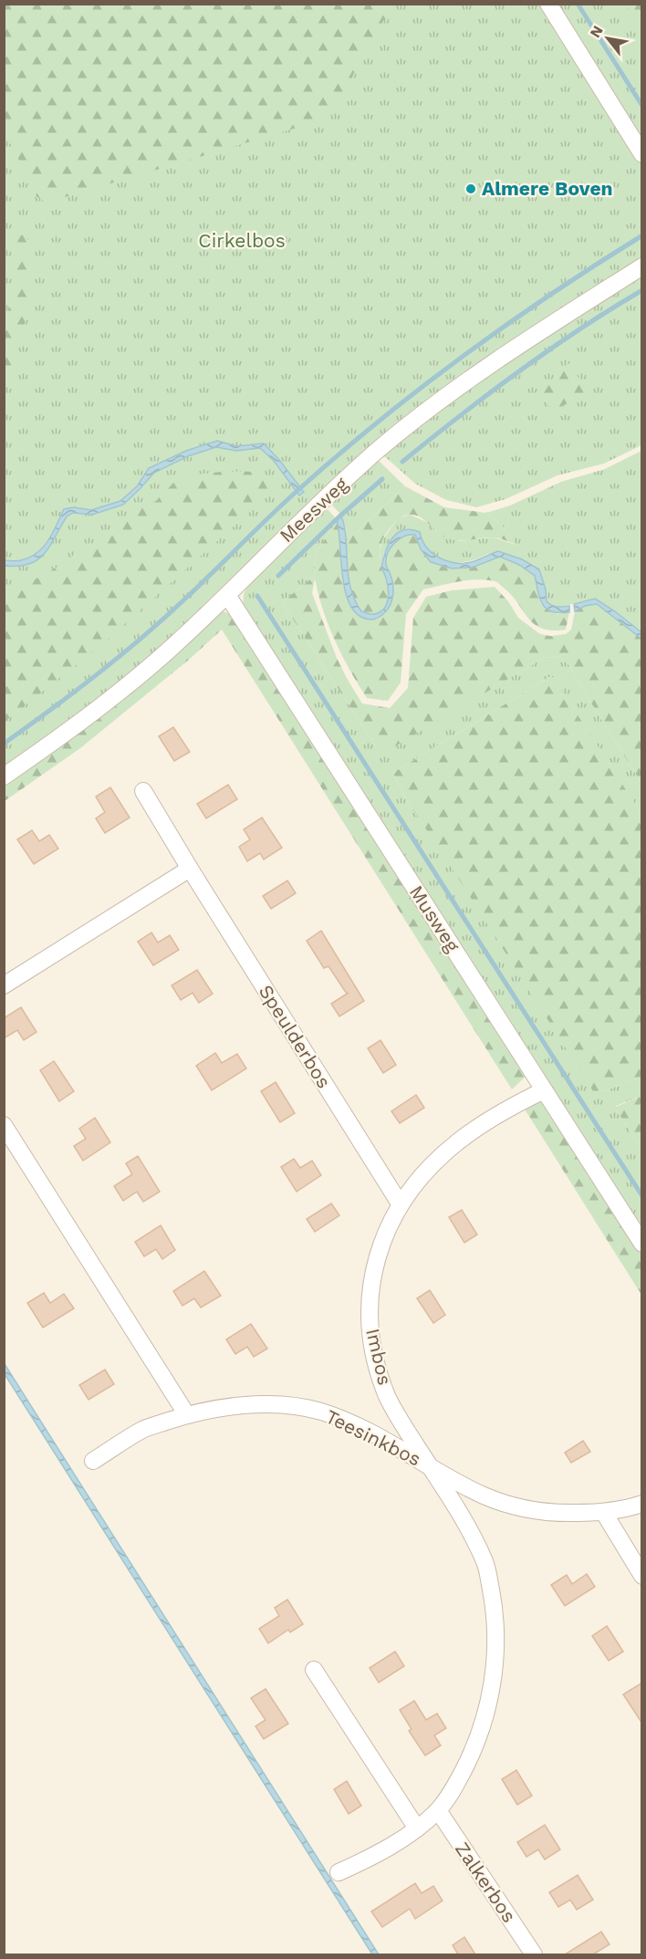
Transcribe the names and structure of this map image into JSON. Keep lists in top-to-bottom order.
{
  "streets": {
    "street": [
      "Meesweg",
      "Musweg",
      "Speulderbos",
      "Imbos",
      "Teesinkbos",
      "Zalkerbos"
    ]
  },
  "crossings": [
    ["Meesweg", "Musweg"],
    ["Musweg", "Imbos"],
    ["Speulderbos", "Imbos"],
    ["Imbos", "Teesinkbos"],
    ["Teesinkbos", "Zalkerbos"]
  ],
  "parks": ["Cirkelbos"],
  "places": ["Almere Boven"],
  "north": "top left"
}
